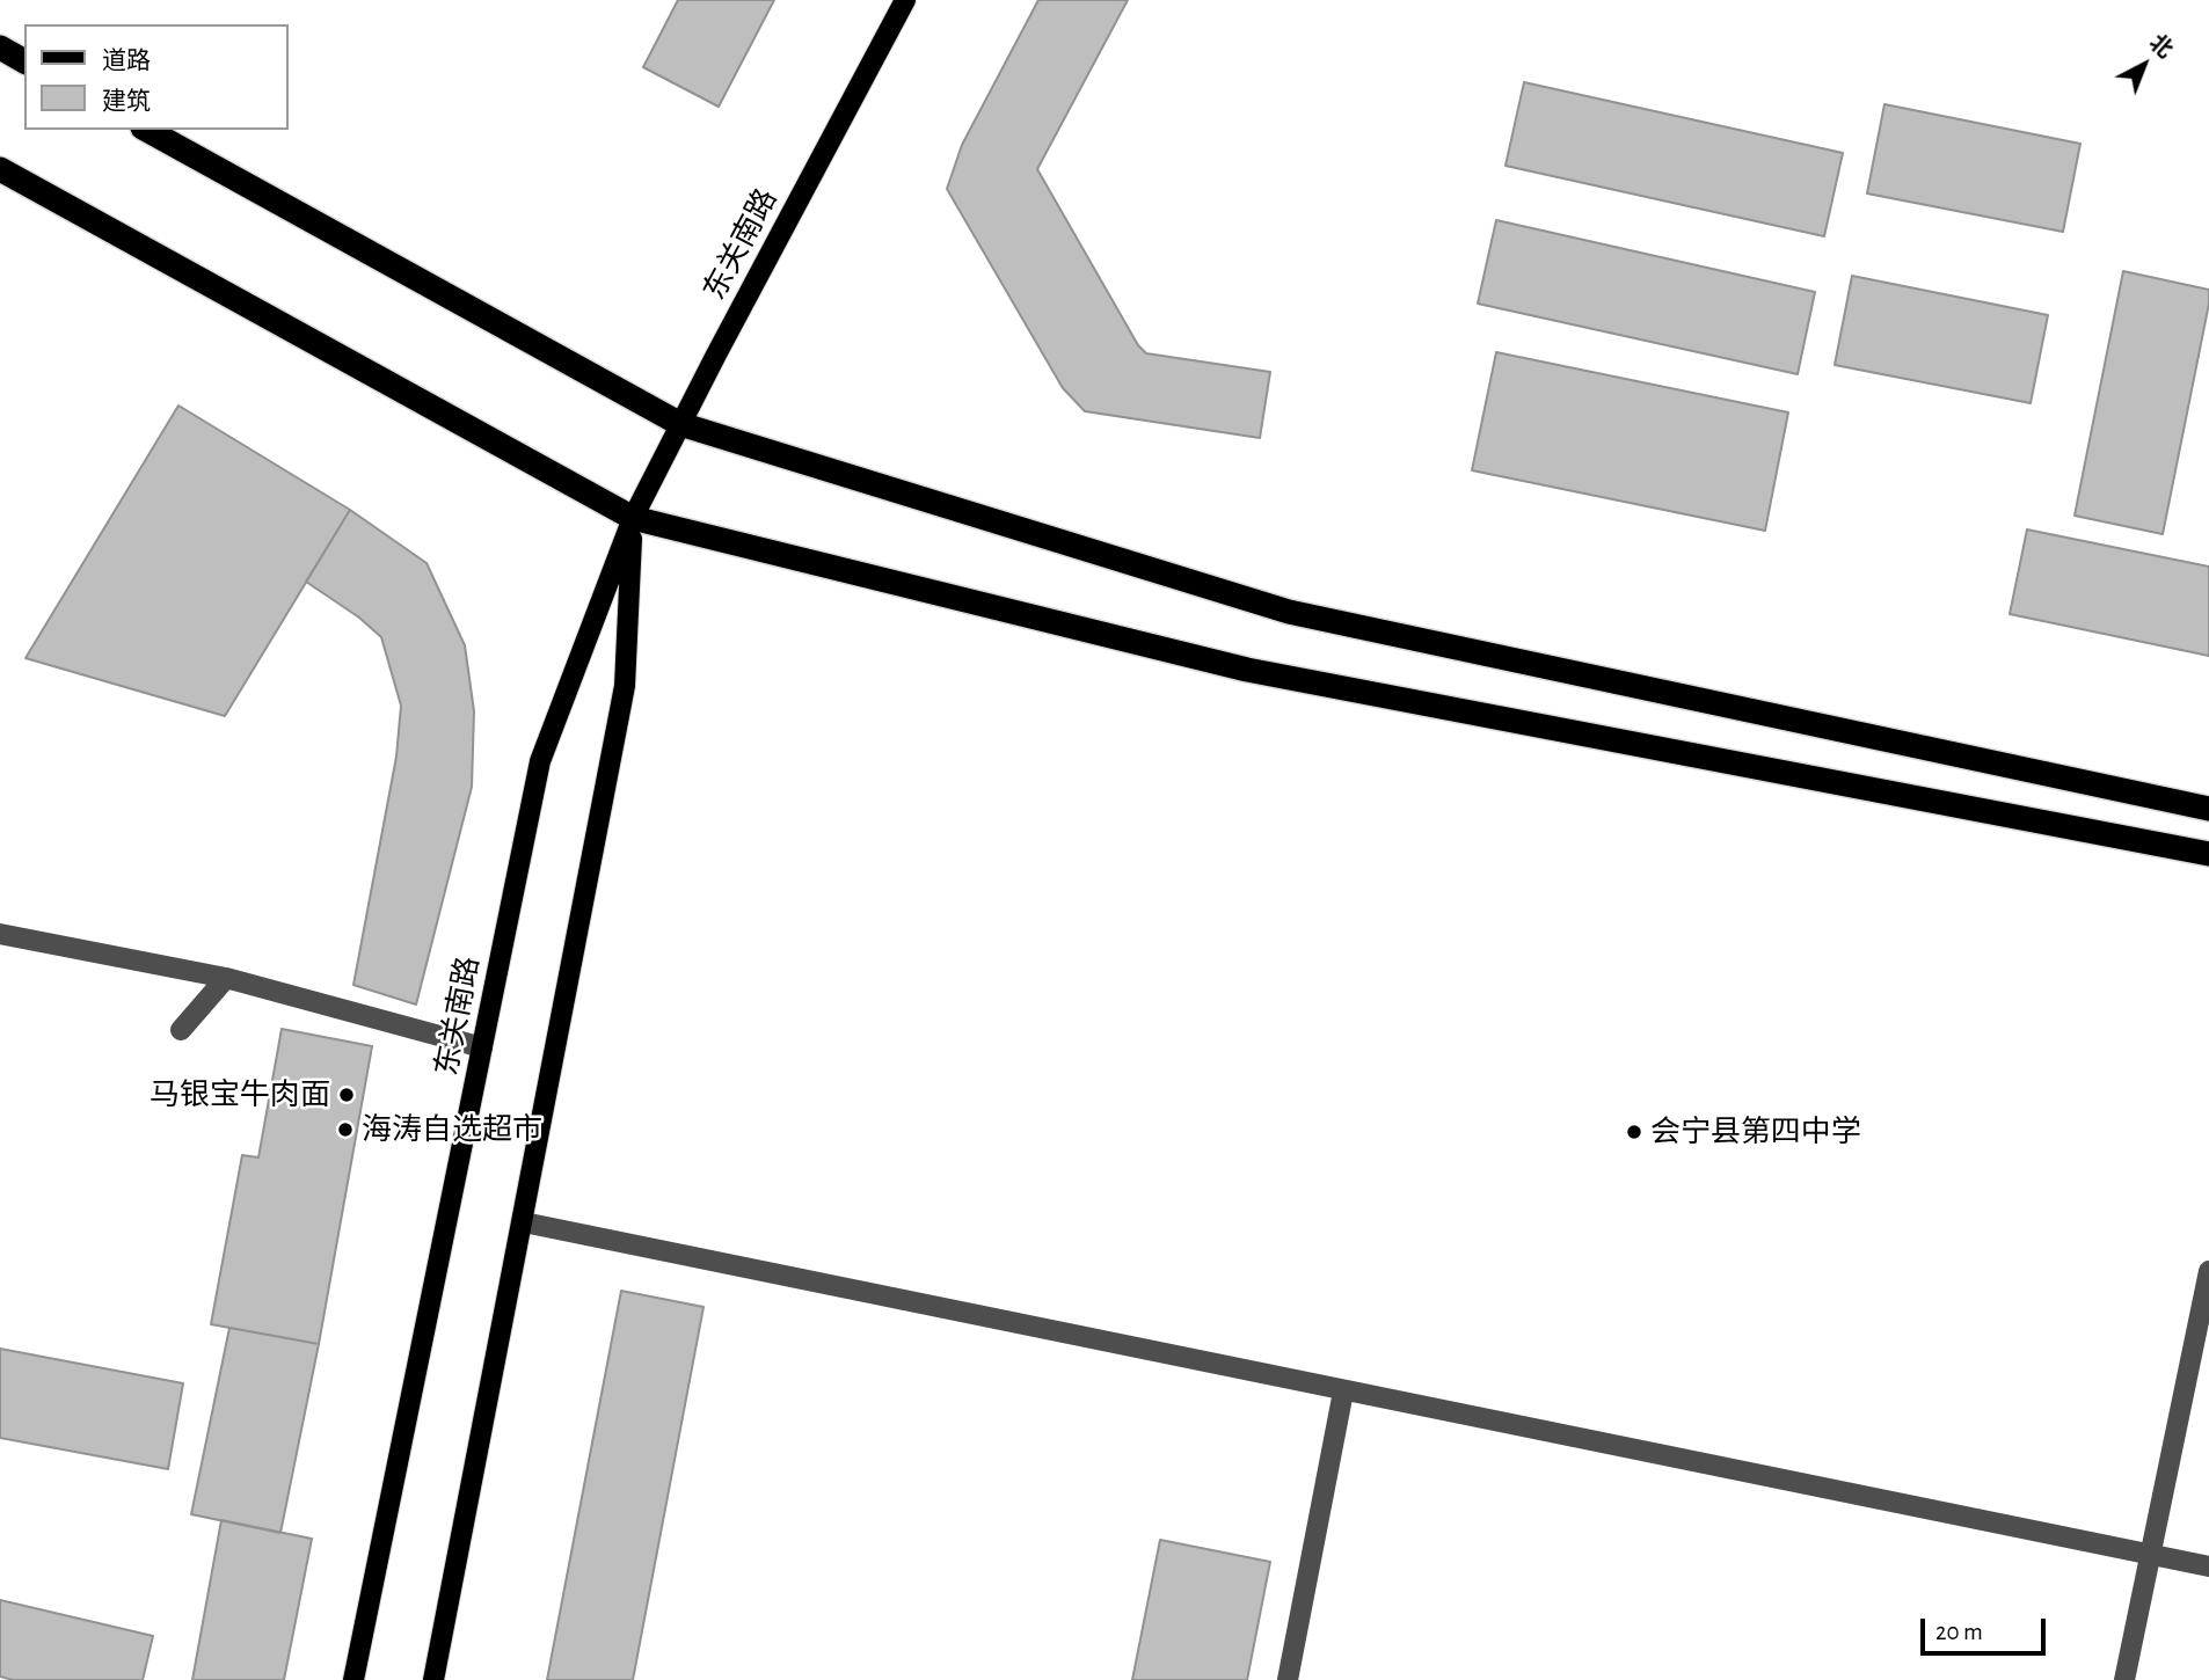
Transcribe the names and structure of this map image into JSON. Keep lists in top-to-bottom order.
{
  "streets": {
    "main road": ["东关南路"]
  },
  "places": ["马银宝牛肉面", "海涛自选超市", "会宁县第四中学"],
  "legend": ["道路", "建筑"],
  "scale_bar": "20 m",
  "north": "top right"
}
